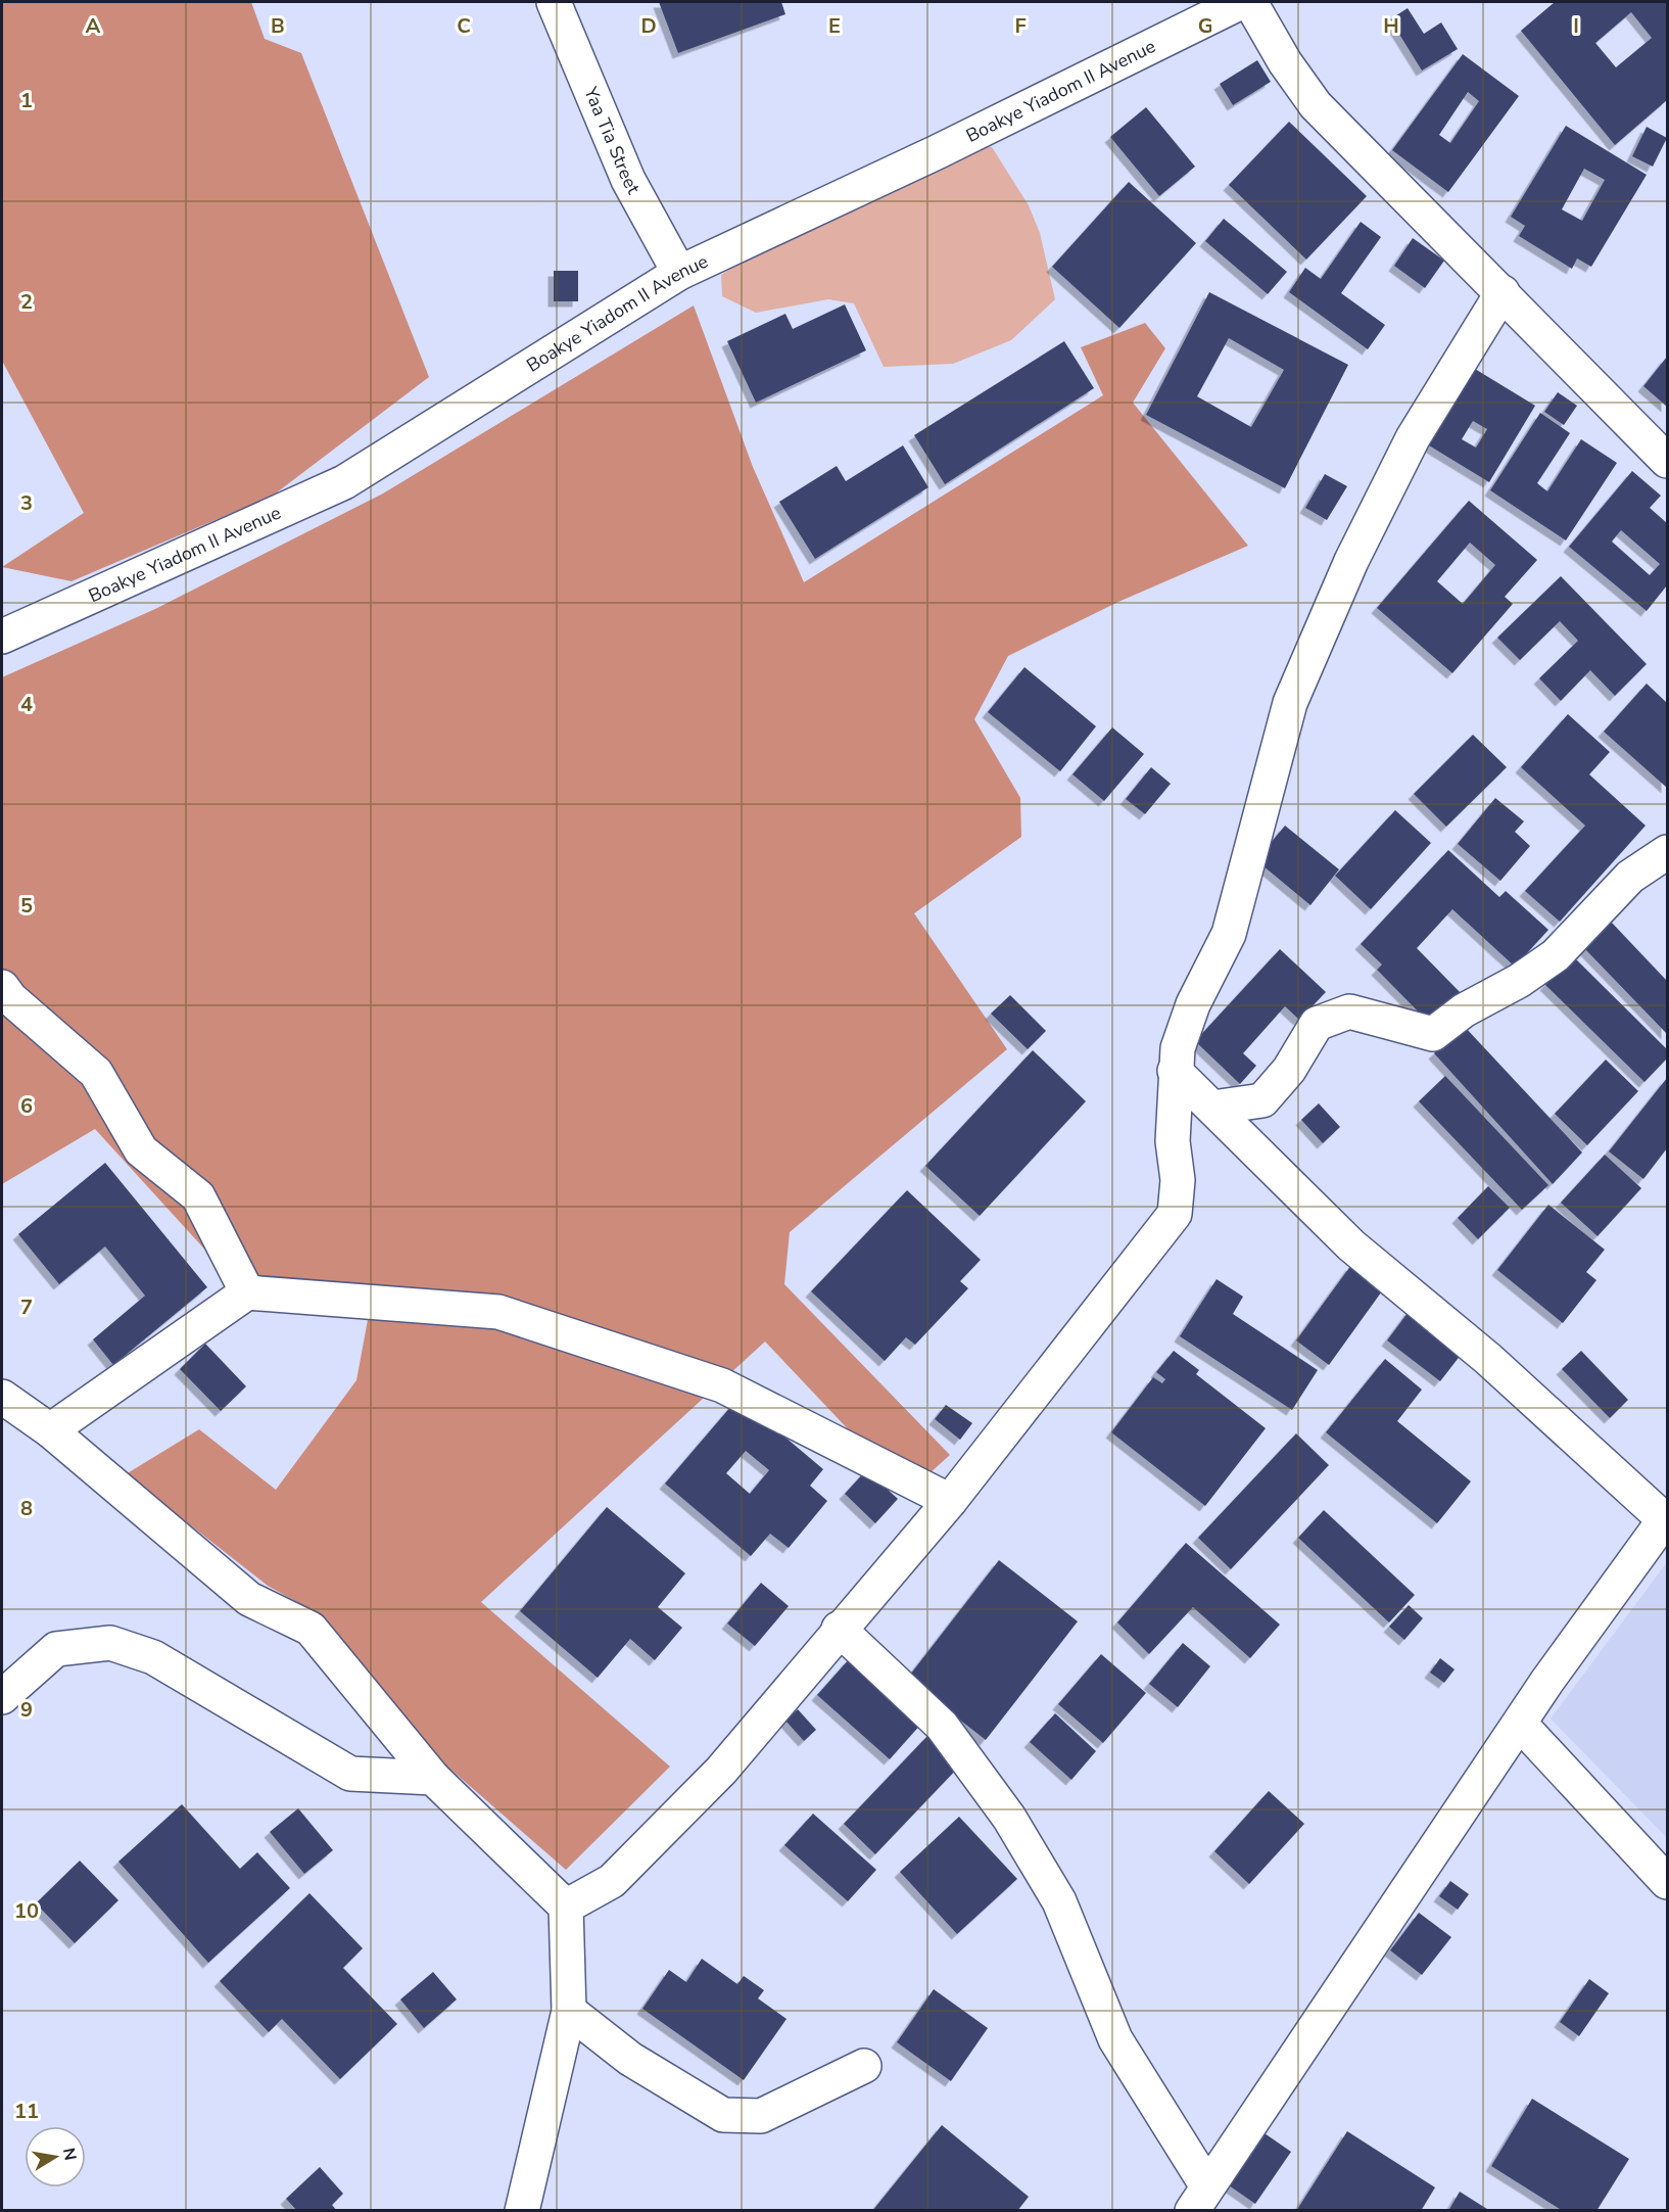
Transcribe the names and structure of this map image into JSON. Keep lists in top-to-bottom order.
{
  "streets": {
    "street": ["Boakye Yiadom II Avenue", "Yaa Tia Street"]
  },
  "crossings": [
    ["Boakye Yiadom II Avenue", "Yaa Tia Street"]
  ],
  "north": "right",
  "grid": {
    "columns": [
      "A",
      "B",
      "C",
      "D",
      "E",
      "F",
      "G",
      "H",
      "I"
    ],
    "rows": [
      "1",
      "2",
      "3",
      "4",
      "5",
      "6",
      "7",
      "8",
      "9",
      "10",
      "11"
    ]
  }
}
